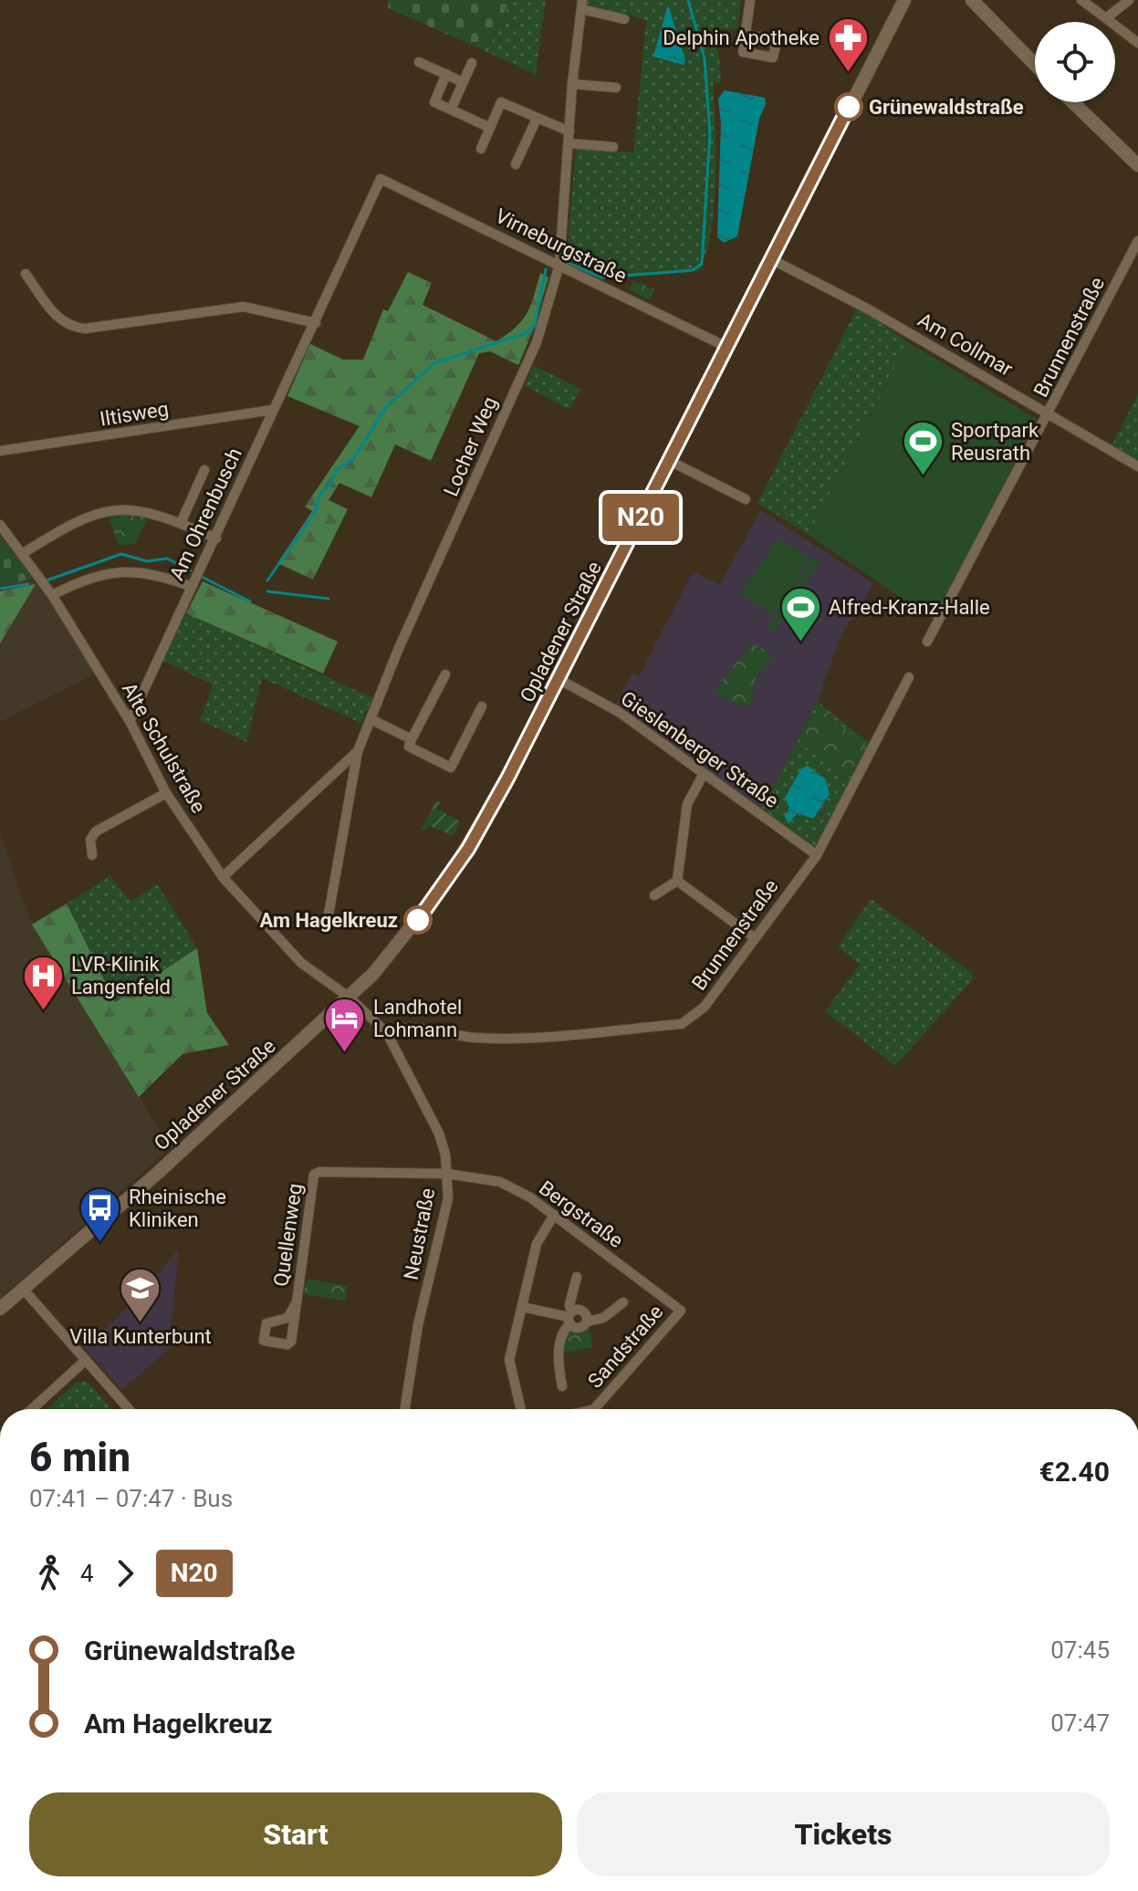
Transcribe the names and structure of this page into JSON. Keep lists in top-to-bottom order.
{
  "streets": {
    "main road": ["Opladener Straße"],
    "street": [
      "Virneburgstraße",
      "Brunnenstraße",
      "Am Collmar",
      "Iltisweg",
      "Locher Weg",
      "Am Ohrenbusch",
      "Alte Schulstraße",
      "Gieslenberger Straße",
      "Bergstraße",
      "Neustraße",
      "Quellenweg",
      "Sandstraße"
    ]
  },
  "crossings": [
    ["Virneburgstraße", "Locher Weg"],
    ["Virneburgstraße", "Am Ohrenbusch"],
    ["Virneburgstraße", "Opladener Straße"],
    ["Brunnenstraße", "Am Collmar"],
    ["Brunnenstraße", "Gieslenberger Straße"],
    ["Brunnenstraße", "Neustraße"],
    ["Am Collmar", "Opladener Straße"],
    ["Iltisweg", "Am Ohrenbusch"],
    ["Locher Weg", "Alte Schulstraße"],
    ["Am Ohrenbusch", "Alte Schulstraße"],
    ["Opladener Straße", "Alte Schulstraße"],
    ["Opladener Straße", "Gieslenberger Straße"],
    ["Opladener Straße", "Neustraße"],
    ["Alte Schulstraße", "Neustraße"],
    ["Bergstraße", "Neustraße"],
    ["Bergstraße", "Quellenweg"],
    ["Bergstraße", "Sandstraße"],
    ["Neustraße", "Quellenweg"]
  ],
  "places": {
    "pharmacy": ["Delphin Apotheke"],
    "other": ["Grünewaldstraße", "Am Hagelkreuz"],
    "sports": ["Sportpark Reusrath", "Alfred-Kranz-Halle"],
    "hospital": ["LVR-Klinik Langenfeld"],
    "hotel": ["Landhotel Lohmann"],
    "bus stop": ["Rheinische Kliniken"],
    "school or university": ["Villa Kunterbunt"]
  },
  "lines": ["bus line N20"],
  "page": {
    "on_map": "N20",
    "heading": ["6 min", "07:41 – 07:47 · Bus", "€2.40"],
    "legs": ["4", "N20"],
    "list": [
      {
        "name": "Grünewaldstraße",
        "value": "07:45"
      },
      {
        "name": "Am Hagelkreuz",
        "value": "07:47"
      }
    ],
    "buttons": ["Start", "Tickets"]
  }
}
